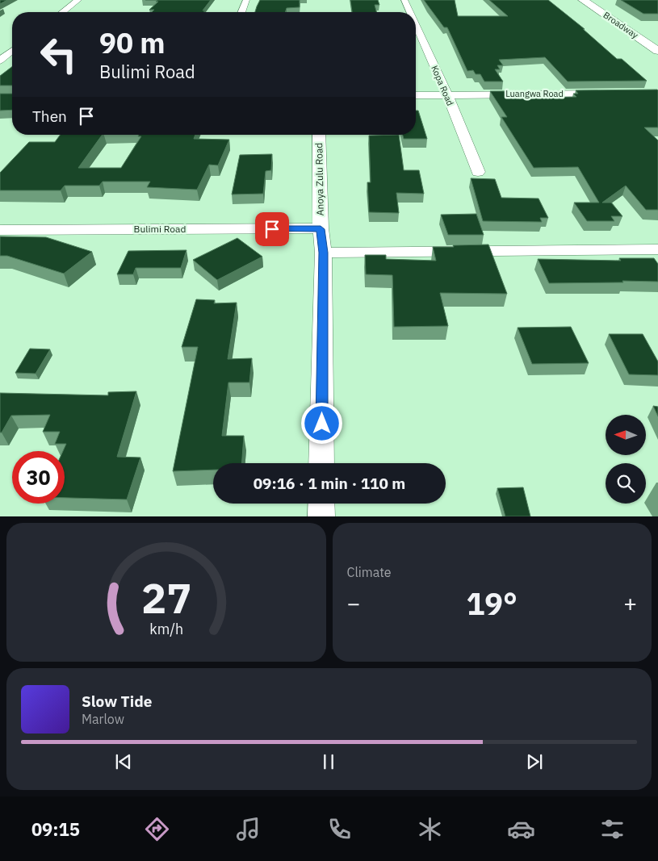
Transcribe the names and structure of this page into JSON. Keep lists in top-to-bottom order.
{
  "streets": {
    "main road": ["Broadway"],
    "street": [
      "Kopa Road",
      "Luangwa Road",
      "Anoya Zulu Road",
      "Bulimi Road"
    ]
  },
  "crossings": [
    ["Kopa Road", "Luangwa Road"],
    ["Anoya Zulu Road", "Bulimi Road"]
  ],
  "north": "left",
  "page": {
    "turn": ["90 m", "Bulimi Road"],
    "then": "Then",
    "limit": "30",
    "trip": "09:16 · 1 min · 110 m",
    "tile": "Climate",
    "heat": ["−", "19°", "+"],
    "song": ["Slow Tide", "Marlow"],
    "tabs": "09:15",
    "gauge": ["27", "km/h"]
  }
}
